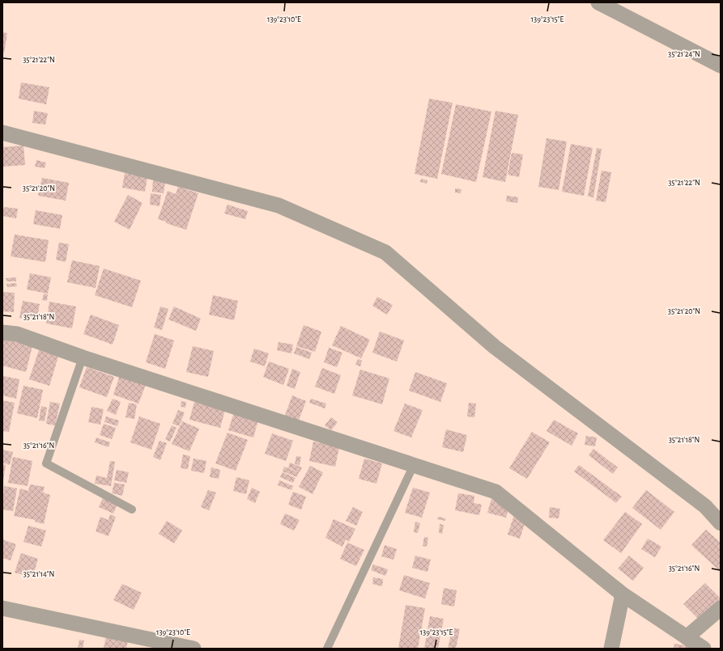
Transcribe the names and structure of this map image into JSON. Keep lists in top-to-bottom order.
{
  "coordinates": [
    "139°23'10\"E",
    "139°23'15\"E",
    "35°21'24\"N",
    "35°21'22\"N",
    "35°21'20\"N",
    "35°21'18\"N",
    "35°21'16\"N",
    "35°21'14\"N"
  ]
}
